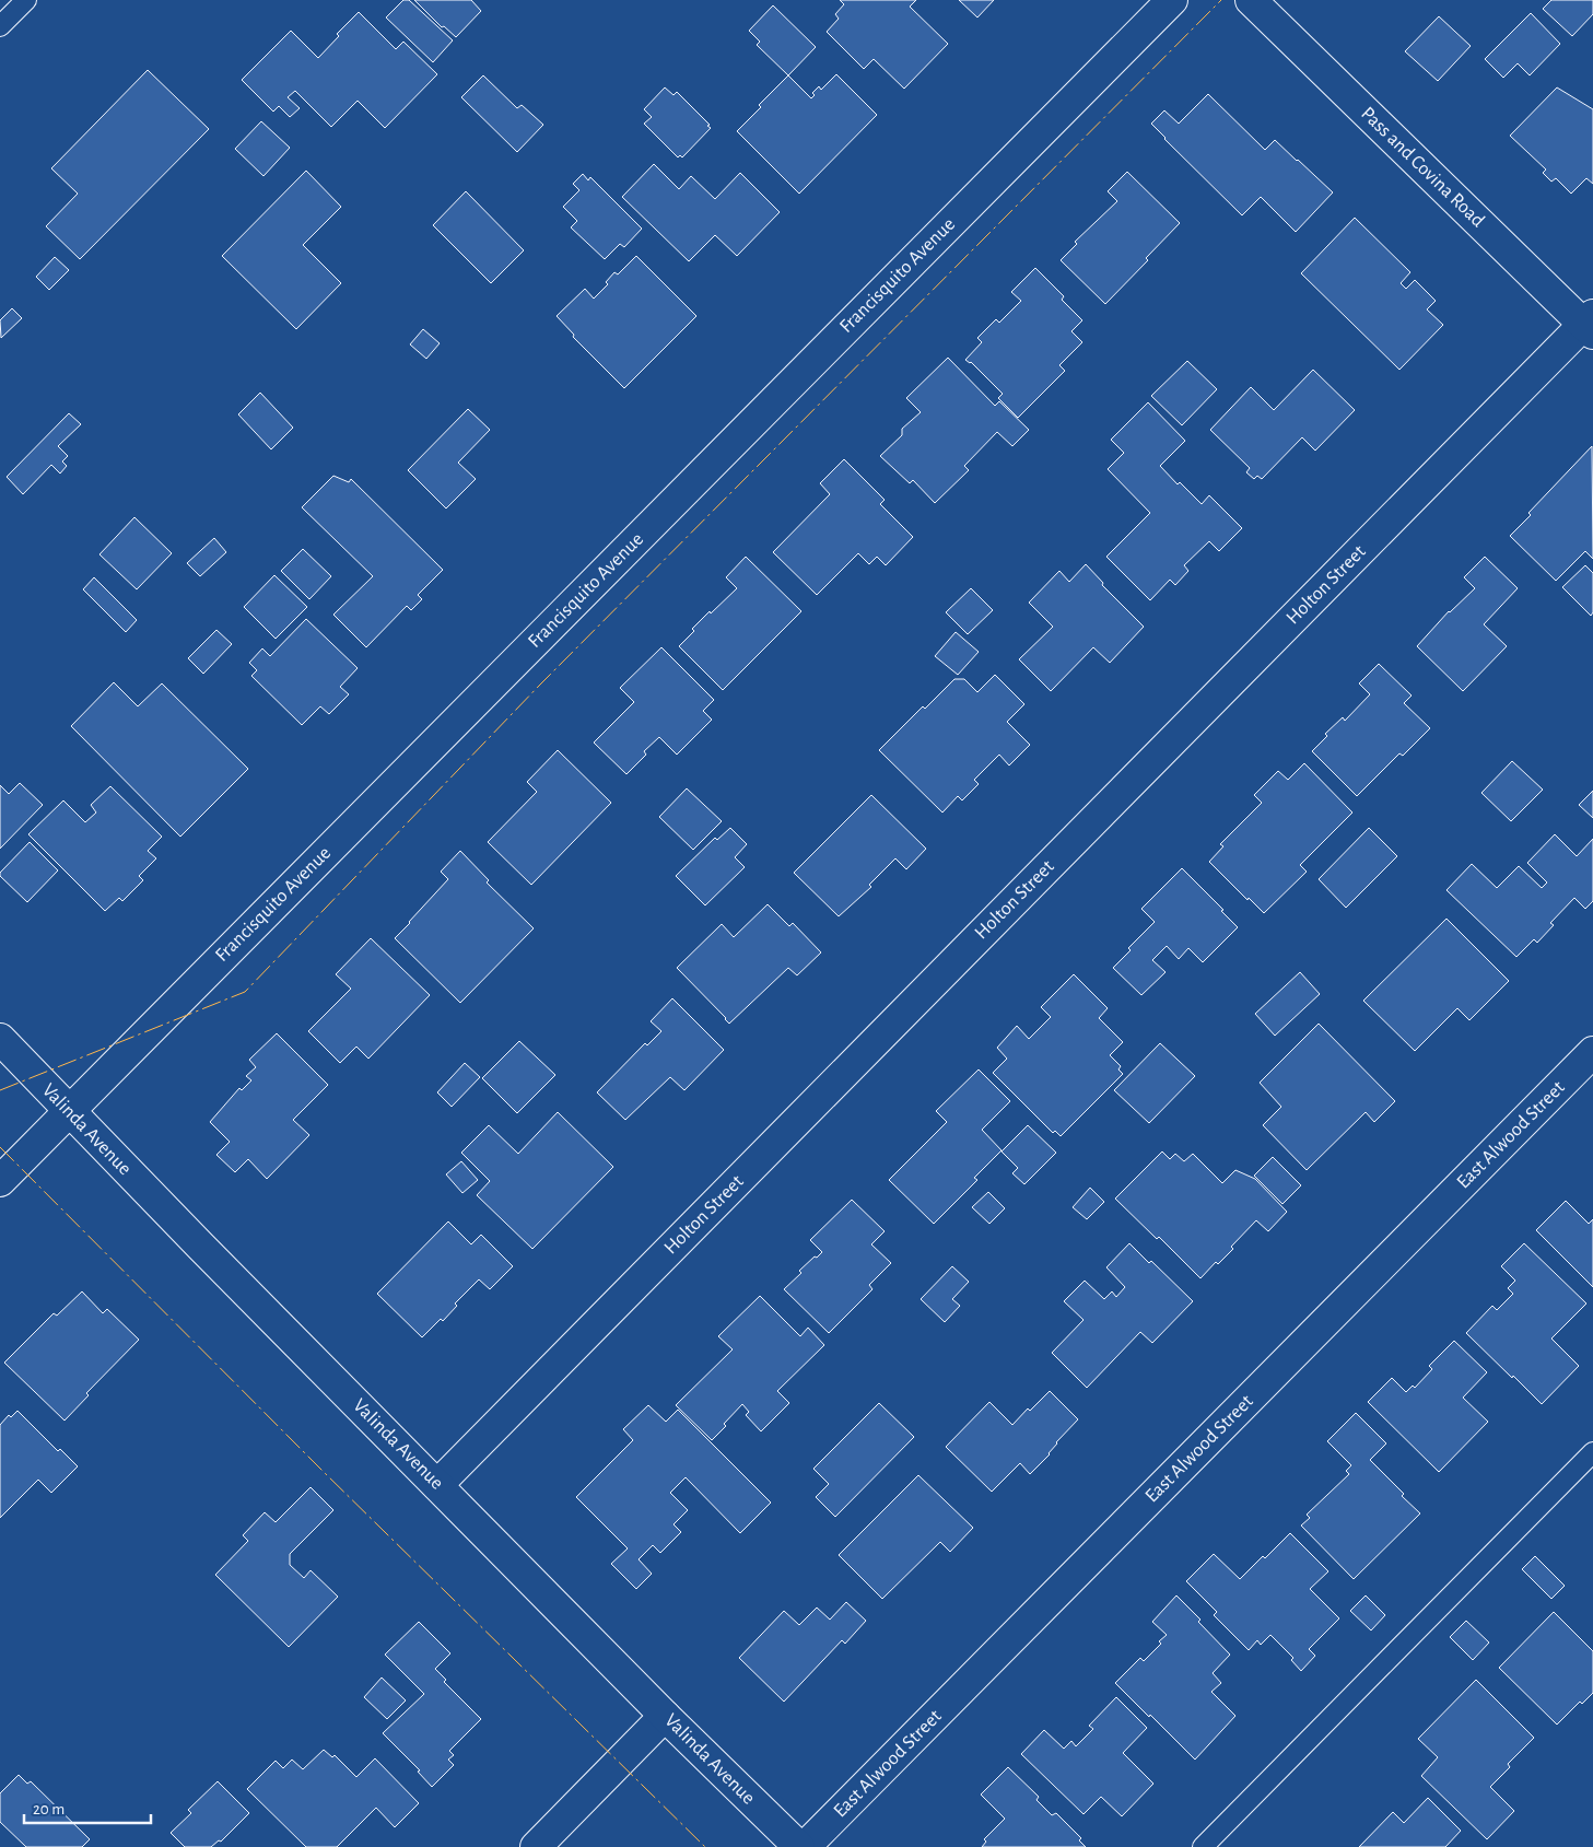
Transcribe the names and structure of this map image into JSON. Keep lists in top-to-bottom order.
{
  "streets": {
    "street": [
      "Pass and Covina Road",
      "Francisquito Avenue",
      "Holton Street",
      "Valinda Avenue",
      "East Alwood Street"
    ]
  },
  "crossings": [
    ["Pass and Covina Road", "Holton Street"],
    ["Francisquito Avenue", "Valinda Avenue"],
    ["Holton Street", "Valinda Avenue"]
  ],
  "scale_bar": "20 m"
}
